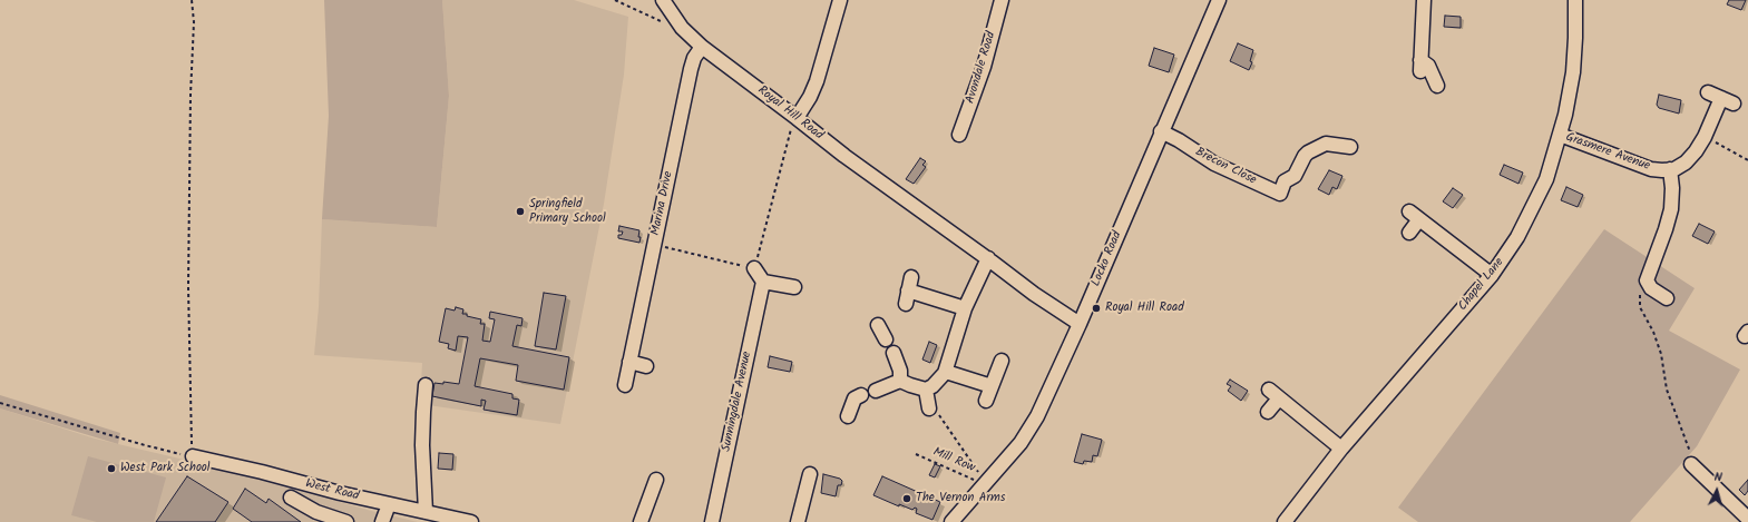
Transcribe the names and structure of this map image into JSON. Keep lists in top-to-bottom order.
{
  "streets": {
    "street": [
      "Avondale Road",
      "Royal Hill Road",
      "Grasmere Avenue",
      "Brecon Close",
      "Marina Drive",
      "Locko Road",
      "Chapel Lane",
      "Sunningdale Avenue",
      "West Road"
    ],
    "path": ["Mill Row"]
  },
  "crossings": [
    ["Royal Hill Road", "Marina Drive"],
    ["Royal Hill Road", "Locko Road"],
    ["Grasmere Avenue", "Chapel Lane"],
    ["Brecon Close", "Locko Road"],
    ["Locko Road", "Mill Row"]
  ],
  "places": [
    "Springfield Primary School",
    "Royal Hill Road",
    "West Park School",
    "The Vernon Arms"
  ],
  "north": "top"
}
